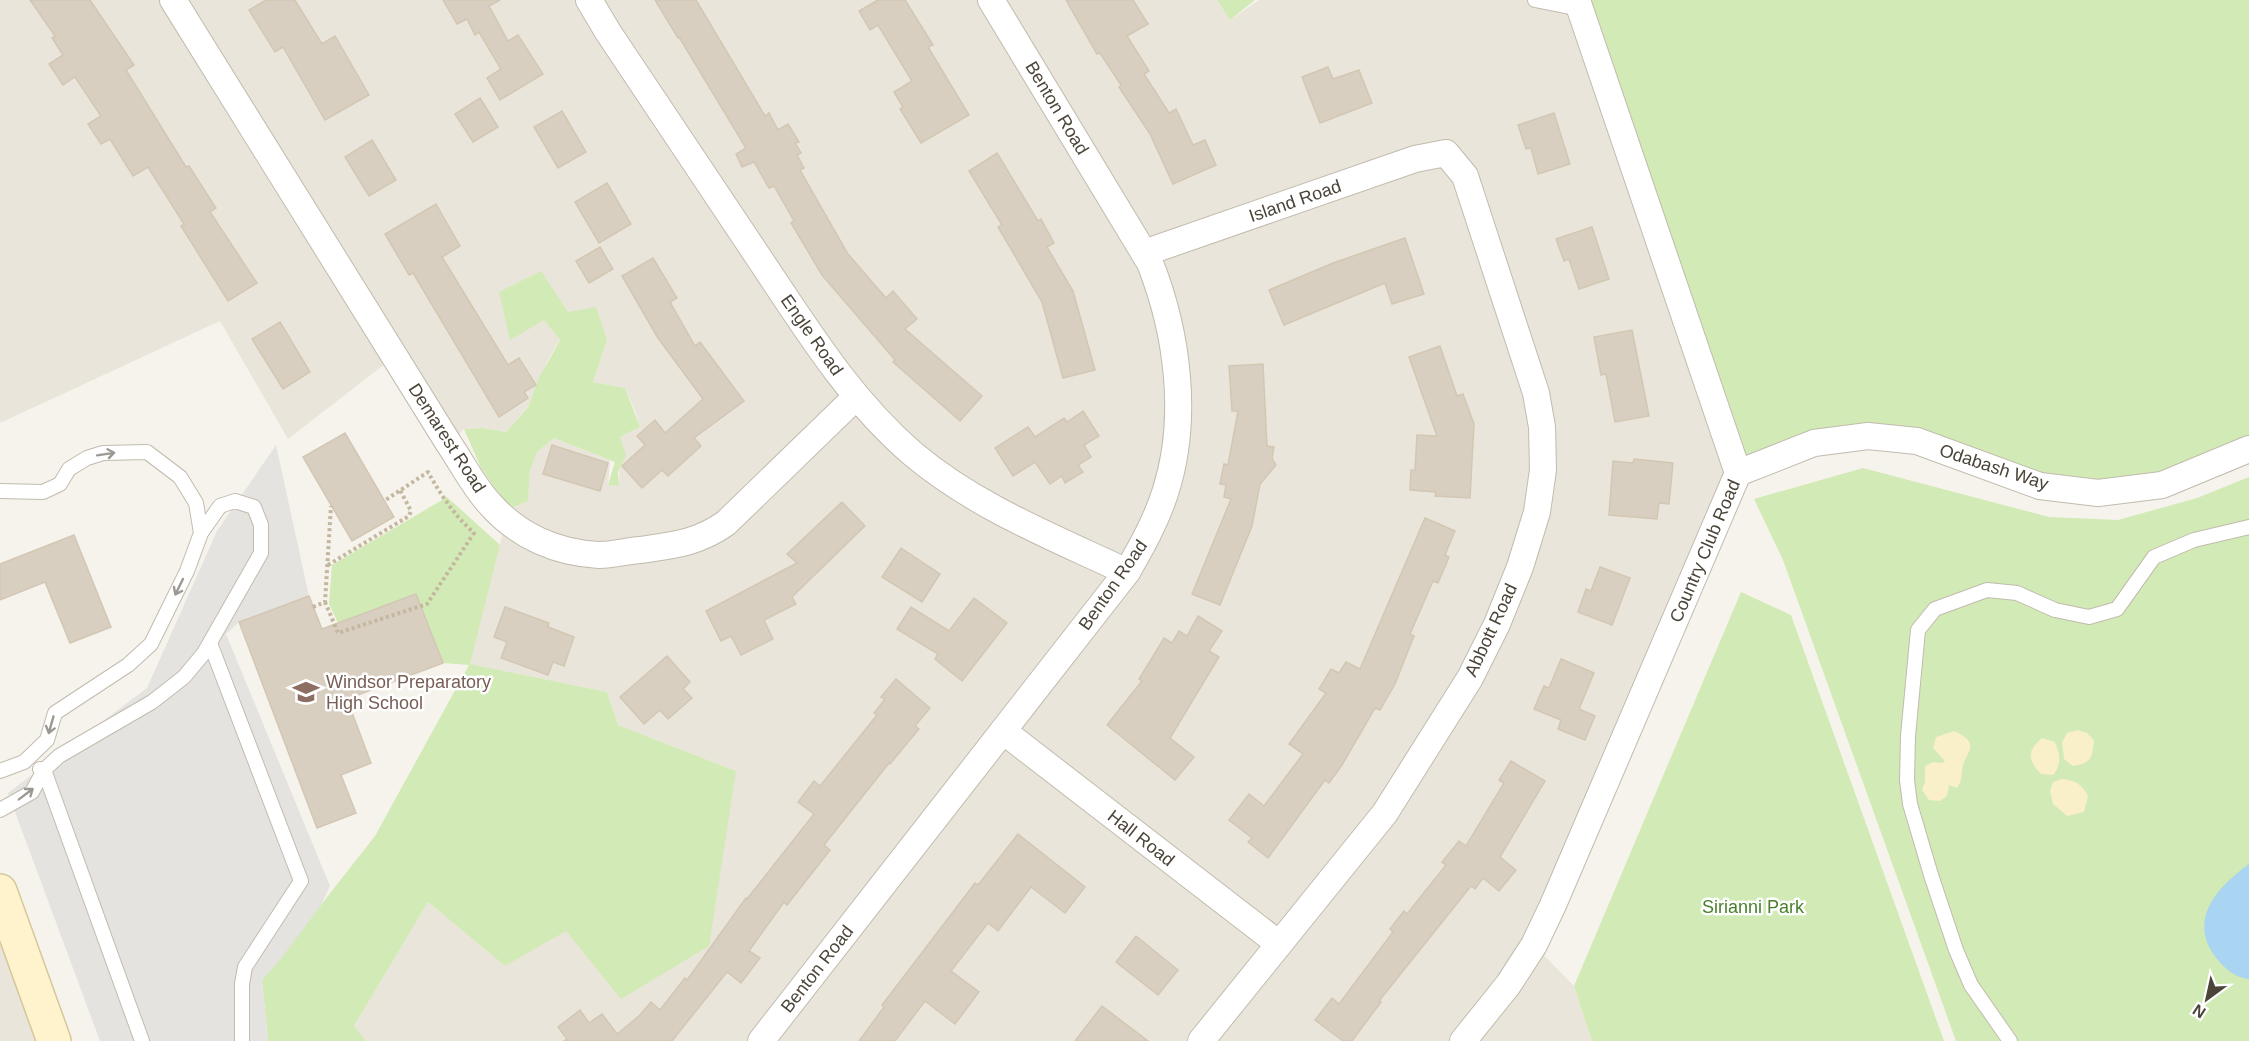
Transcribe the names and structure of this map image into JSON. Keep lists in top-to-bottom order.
{
  "streets": {
    "street": [
      "Benton Road",
      "Island Road",
      "Engle Road",
      "Demarest Road",
      "Odabash Way",
      "Country Club Road",
      "Abbott Road",
      "Hall Road"
    ]
  },
  "crossings": [
    ["Benton Road", "Island Road"],
    ["Benton Road", "Engle Road"],
    ["Benton Road", "Hall Road"],
    ["Island Road", "Abbott Road"],
    ["Engle Road", "Demarest Road"],
    ["Odabash Way", "Country Club Road"],
    ["Abbott Road", "Hall Road"]
  ],
  "parks": ["Sirianni Park"],
  "places": {
    "school or university": ["Windsor Preparatory High School"]
  },
  "north": "bottom left"
}
